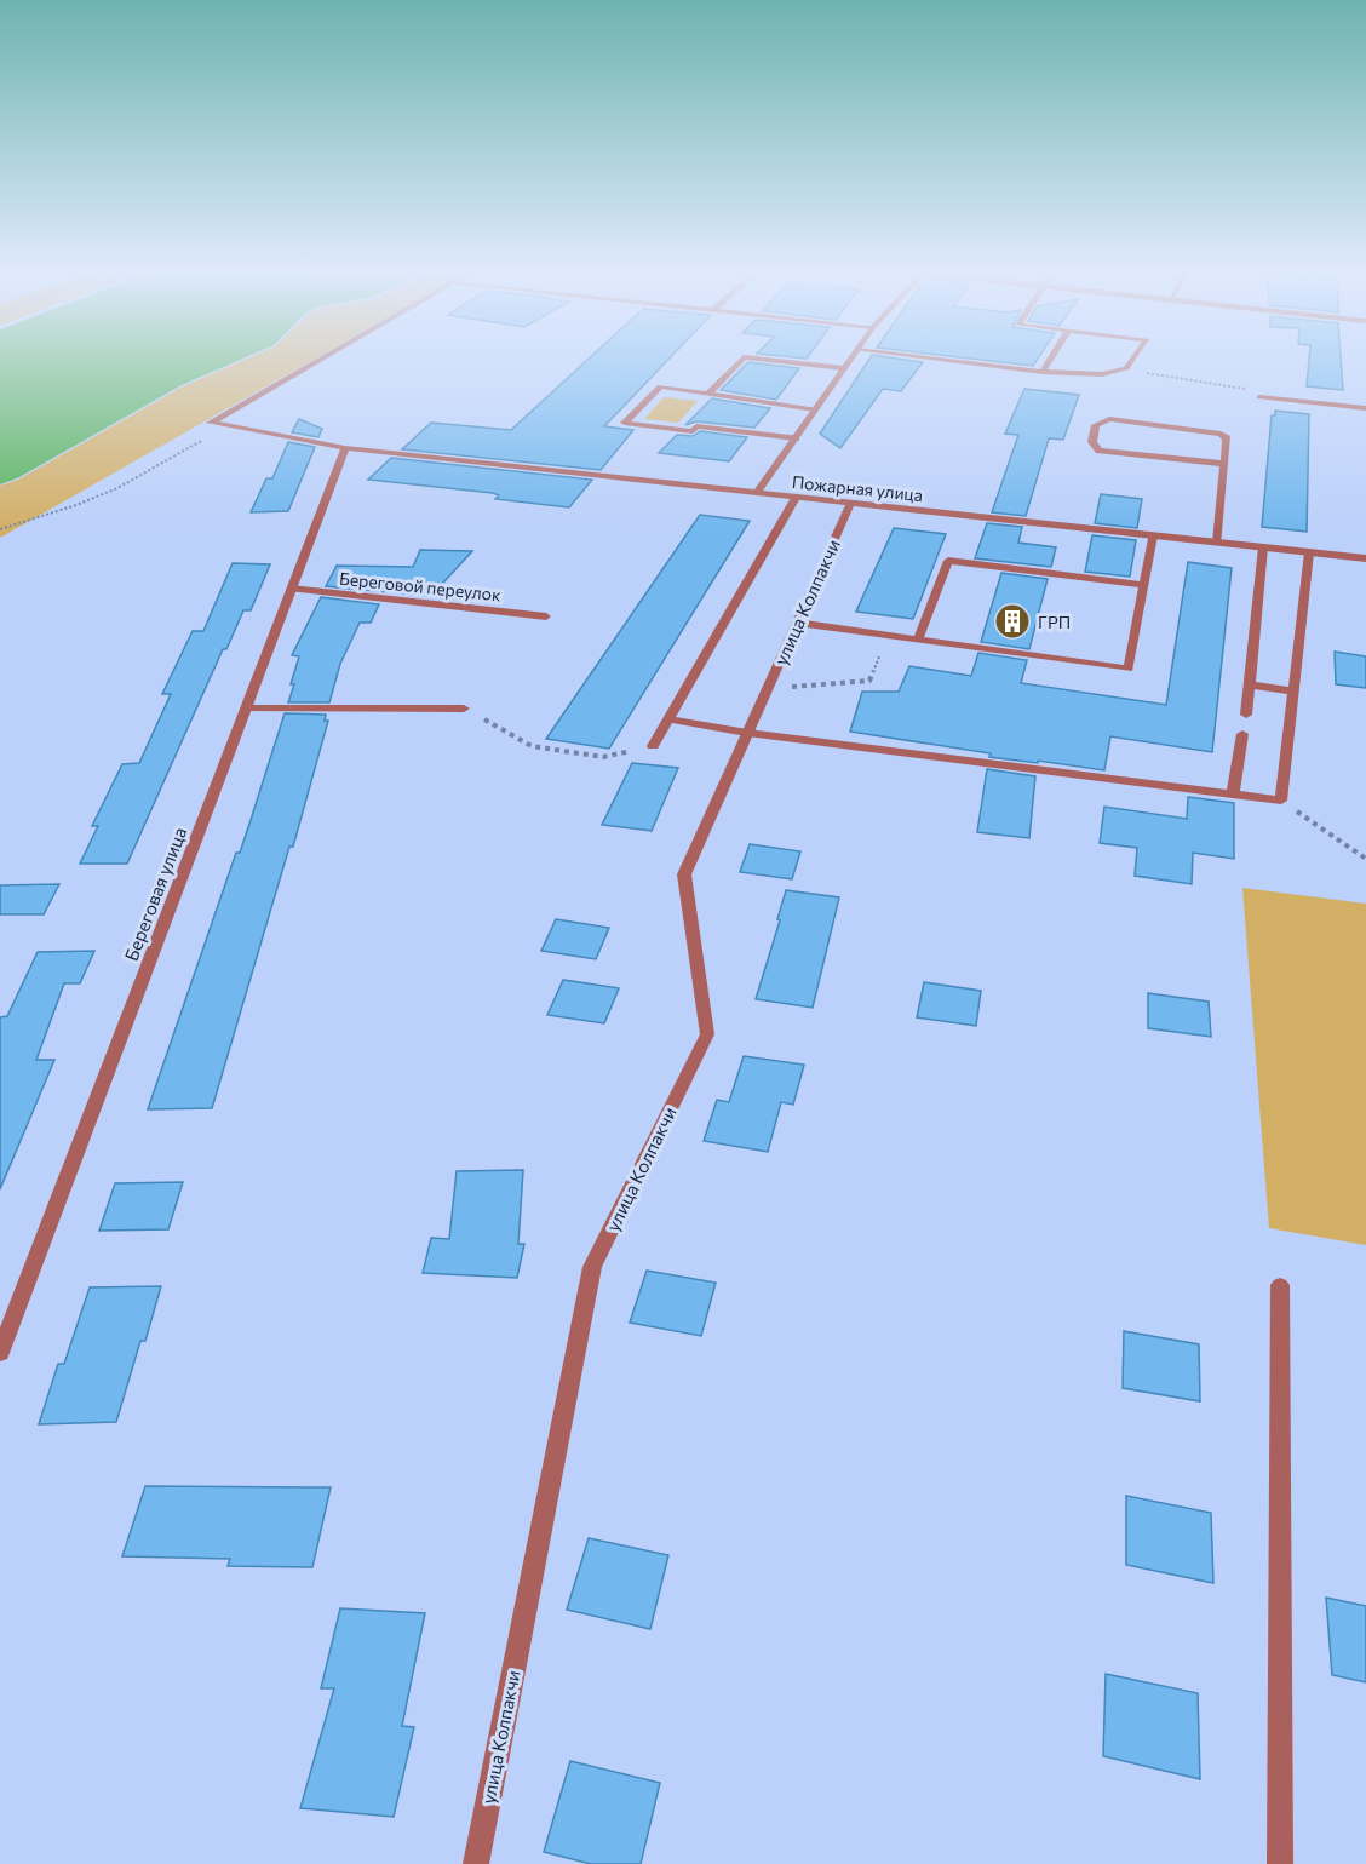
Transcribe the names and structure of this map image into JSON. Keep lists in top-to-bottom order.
{
  "streets": {
    "street": [
      "Пожарная улица",
      "Береговой переулок",
      "улица Колпакчи",
      "Береговая улица"
    ]
  },
  "crossings": [
    ["Пожарная улица", "улица Колпакчи"],
    ["Пожарная улица", "Береговая улица"],
    ["Береговой переулок", "Береговая улица"]
  ],
  "places": {
    "building": ["ГРП"]
  }
}
